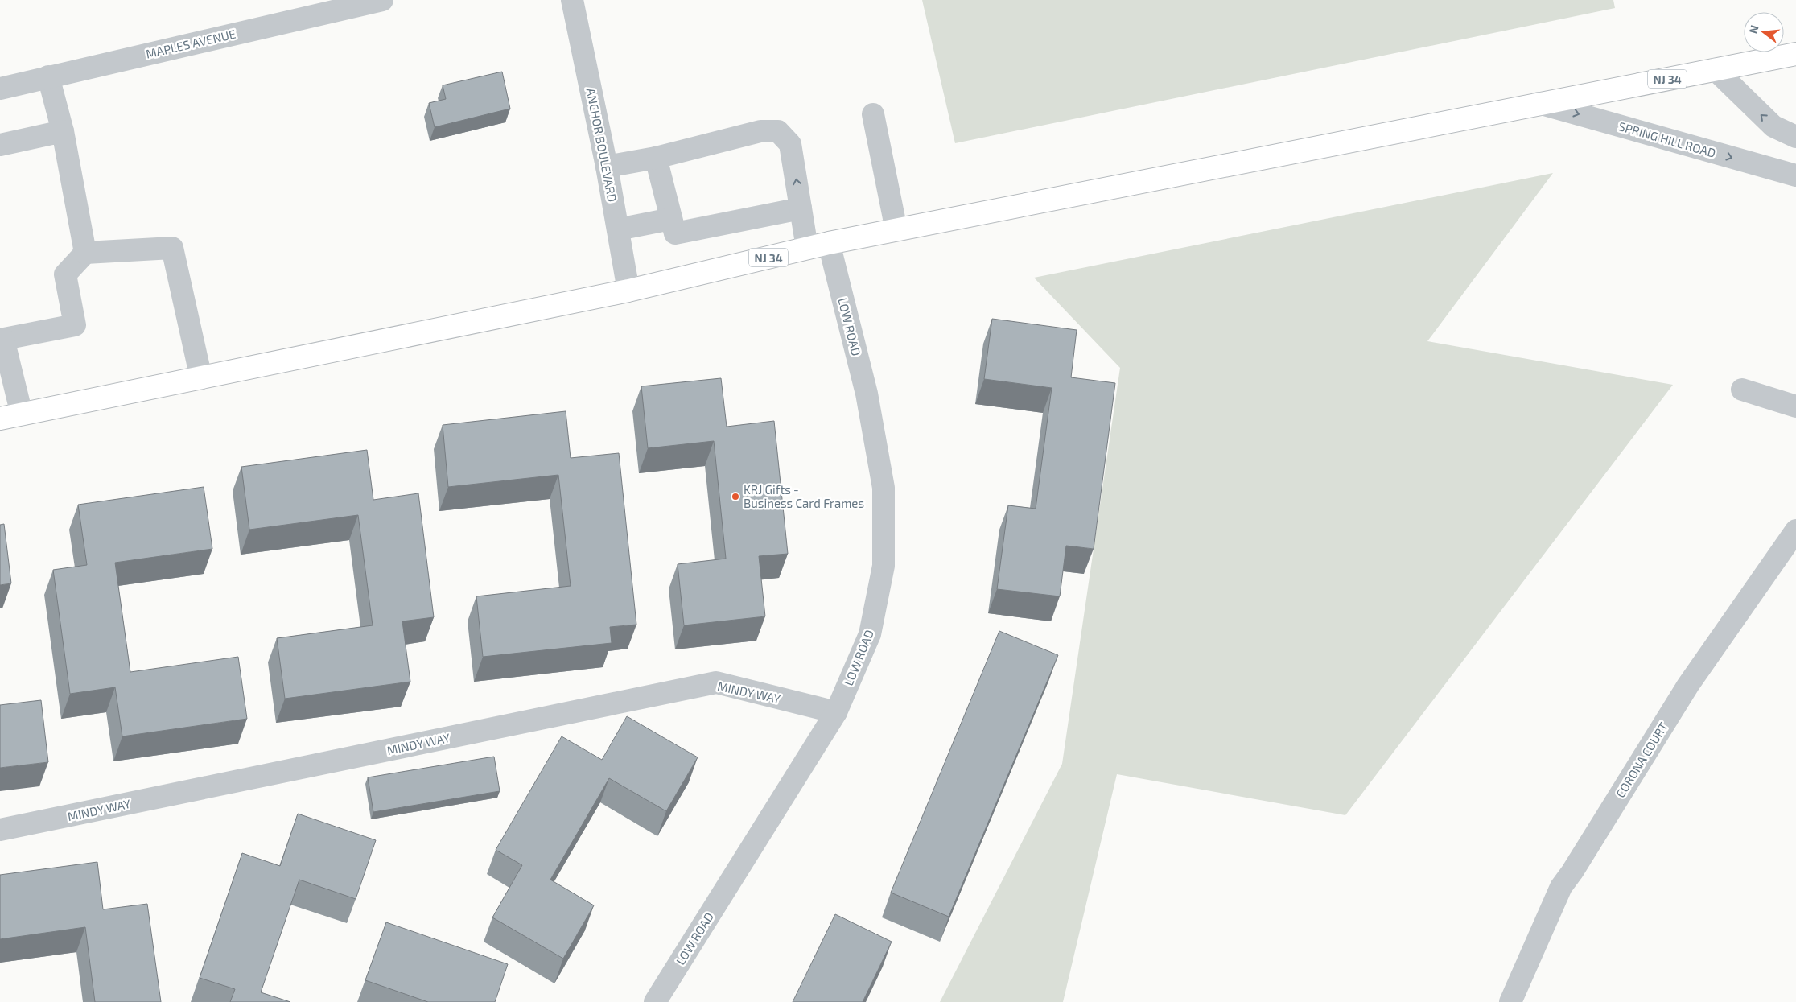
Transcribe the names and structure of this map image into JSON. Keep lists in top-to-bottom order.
{
  "streets": {
    "main road": ["NJ 34"],
    "street": [
      "MAPLES AVENUE",
      "SPRING HILL ROAD",
      "ANCHOR BOULEVARD",
      "LOW ROAD",
      "MINDY WAY",
      "CORONA COURT"
    ]
  },
  "crossings": [
    ["NJ 34", "SPRING HILL ROAD"],
    ["NJ 34", "ANCHOR BOULEVARD"],
    ["NJ 34", "LOW ROAD"],
    ["LOW ROAD", "MINDY WAY"]
  ],
  "places": ["KRJ Gifts - Business Card Frames"],
  "north": "left"
}
